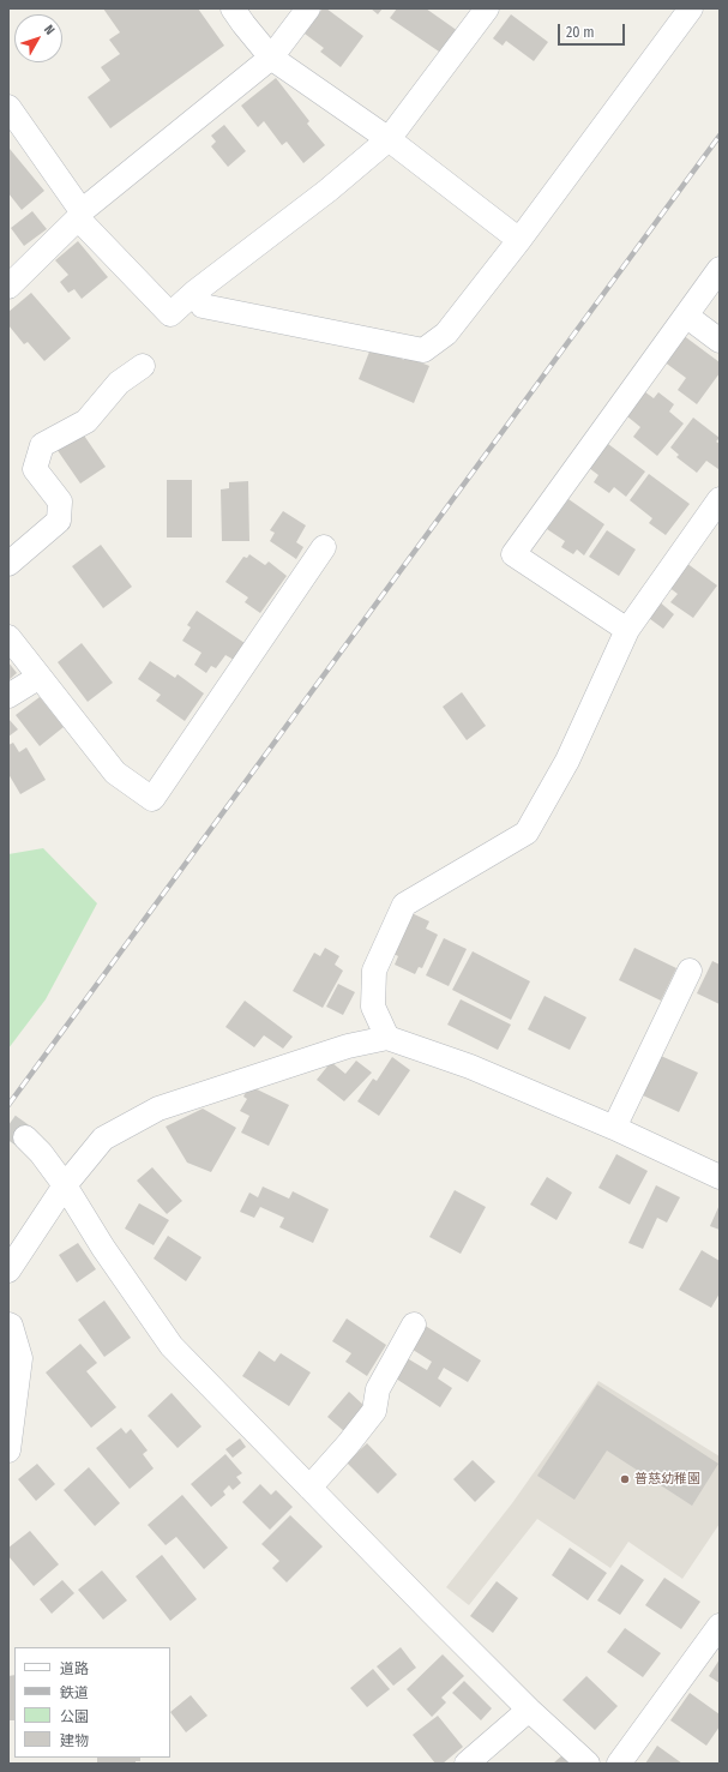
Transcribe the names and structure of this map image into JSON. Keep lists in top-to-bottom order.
{
  "places": ["普慈幼稚園"],
  "legend": [
    "道路",
    "鉄道",
    "公園",
    "建物"
  ],
  "scale_bar": "20 m",
  "north": "top right"
}
